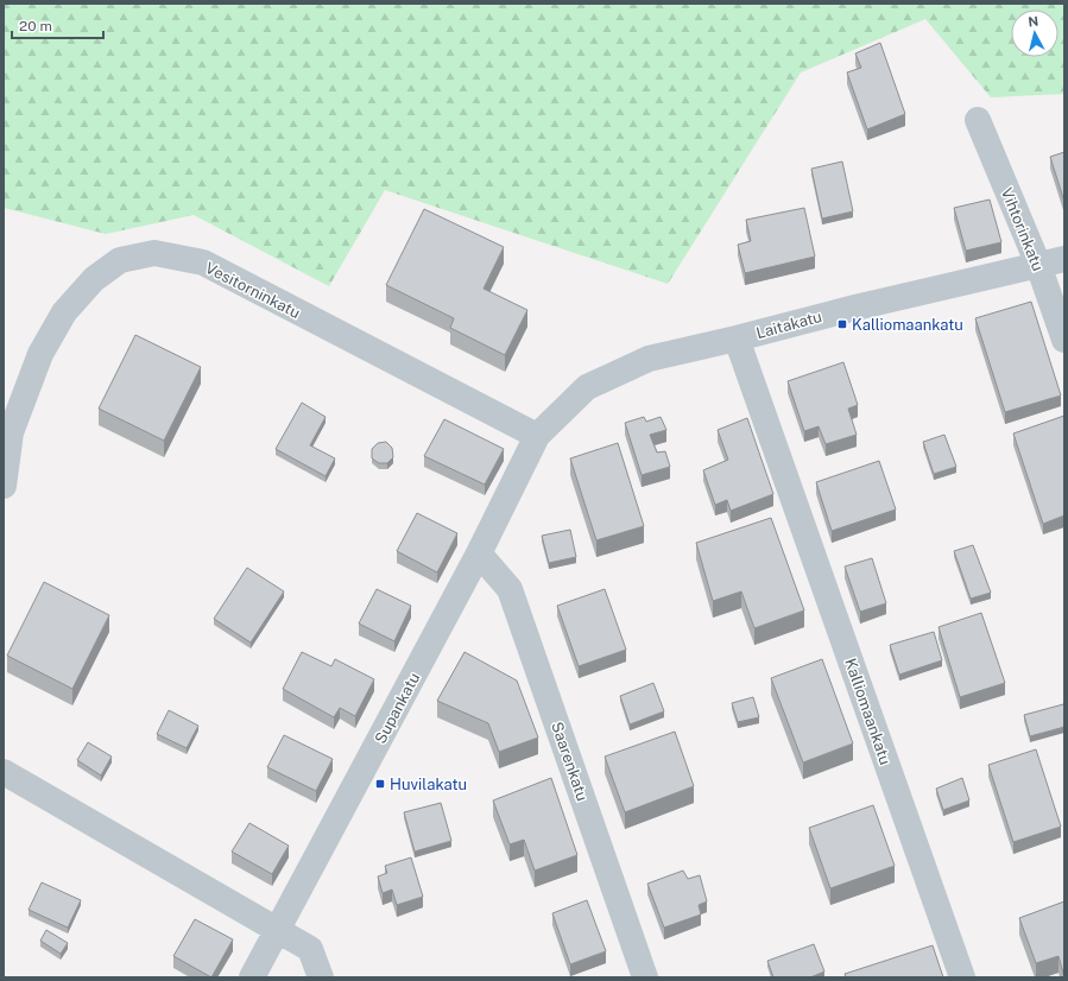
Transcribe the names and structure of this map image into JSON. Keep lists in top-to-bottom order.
{
  "streets": {
    "street": [
      "Vihtorinkatu",
      "Vesitorninkatu",
      "Laitakatu",
      "Supankatu",
      "Kalliomaankatu",
      "Saarenkatu"
    ]
  },
  "crossings": [
    ["Vihtorinkatu", "Laitakatu"],
    ["Vesitorninkatu", "Laitakatu"],
    ["Vesitorninkatu", "Supankatu"],
    ["Laitakatu", "Supankatu"],
    ["Laitakatu", "Kalliomaankatu"],
    ["Supankatu", "Saarenkatu"]
  ],
  "places": {
    "transit": ["Kalliomaankatu", "Huvilakatu"]
  },
  "scale_bar": "20 m",
  "north": "top"
}
